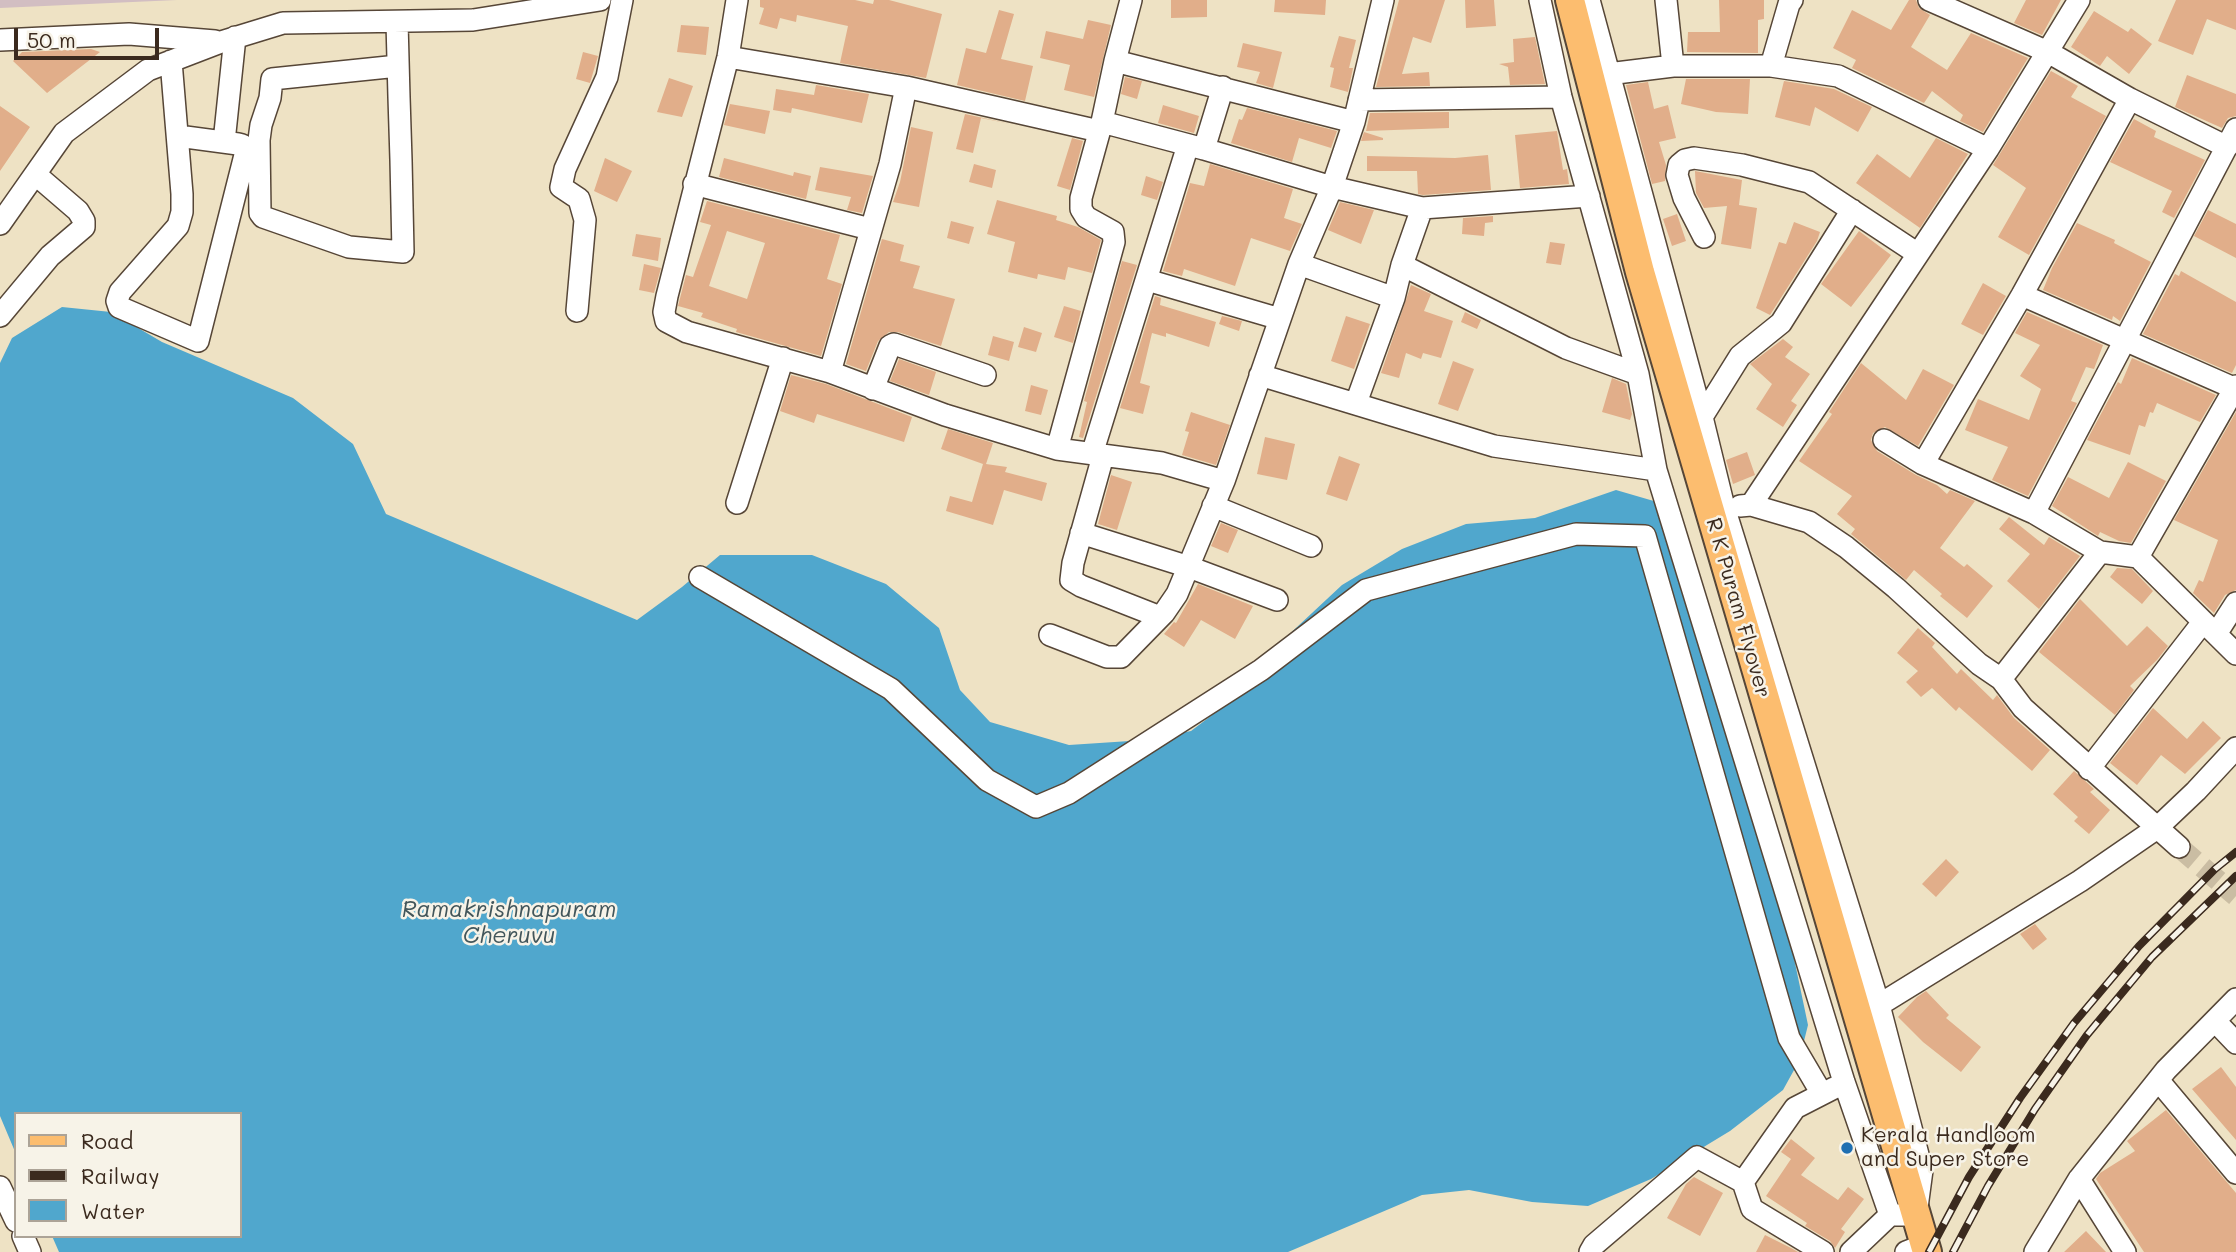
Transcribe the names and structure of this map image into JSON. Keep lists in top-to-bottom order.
{
  "streets": {
    "main road": ["R K Puram Flyover"]
  },
  "water": ["Ramakrishnapuram Cheruvu"],
  "places": ["Kerala Handloom and Super Store"],
  "legend": ["Road", "Railway", "Water"],
  "scale_bar": "50 m"
}
